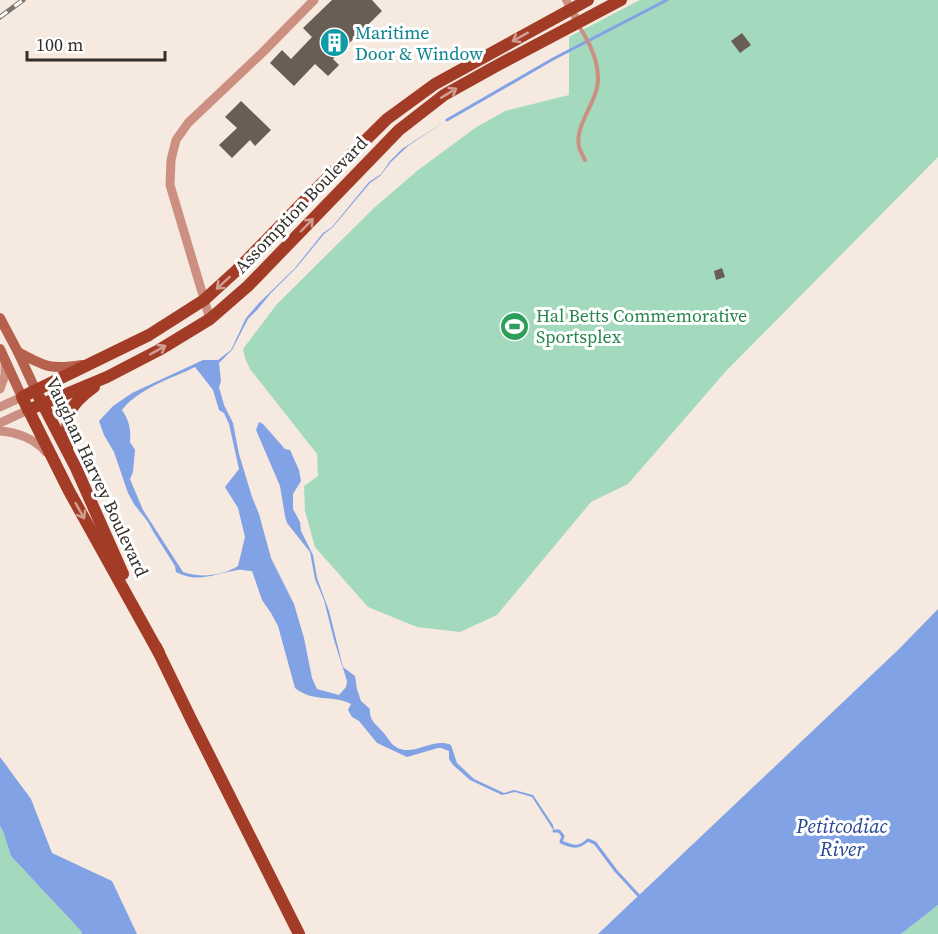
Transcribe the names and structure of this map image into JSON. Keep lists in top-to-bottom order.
{
  "streets": {
    "main road": ["Assomption Boulevard", "Vaughan Harvey Boulevard"]
  },
  "crossings": [
    ["Assomption Boulevard", "Vaughan Harvey Boulevard"]
  ],
  "water": ["Petitcodiac River"],
  "places": {
    "building": ["Maritime Door & Window"],
    "sports": ["Hal Betts Commemorative Sportsplex"]
  },
  "scale_bar": "100 m"
}
